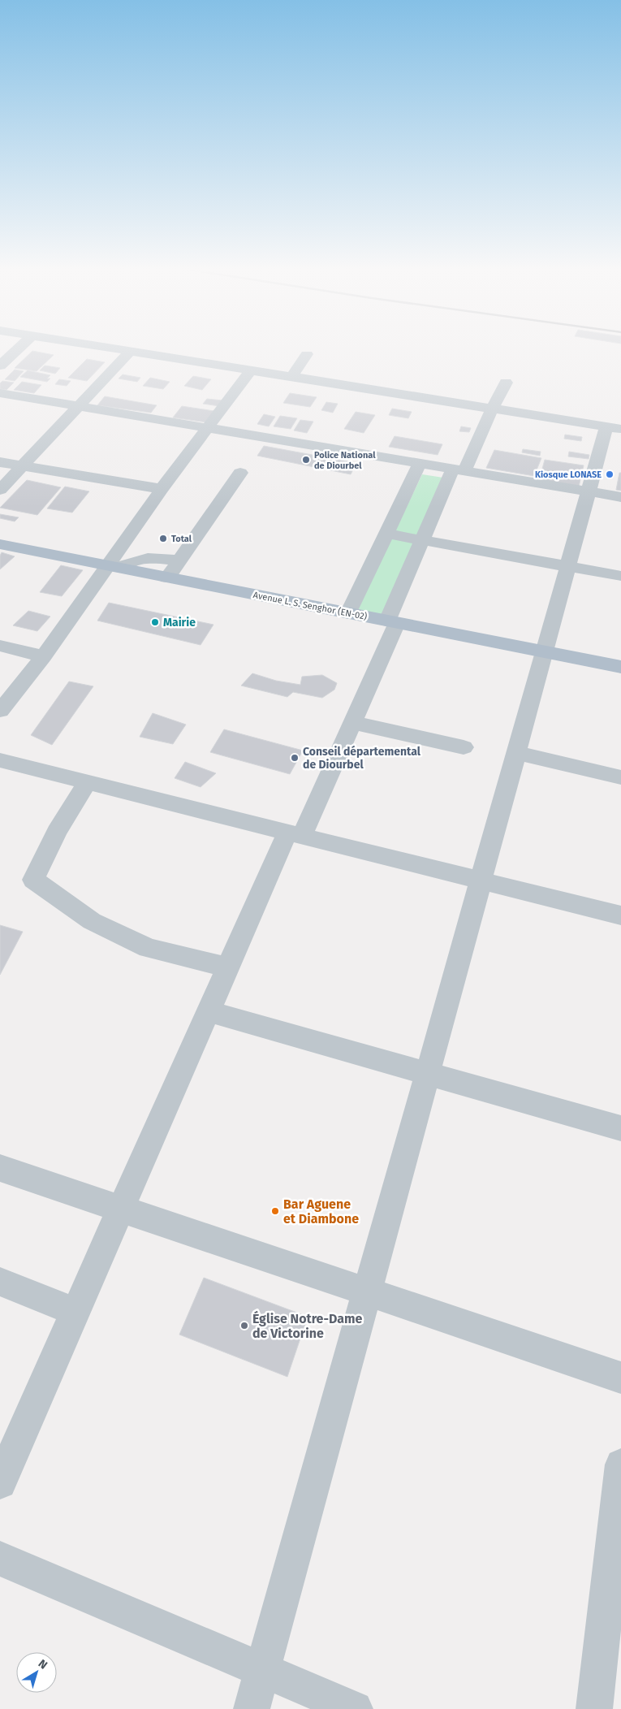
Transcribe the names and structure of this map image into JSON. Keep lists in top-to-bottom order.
{
  "streets": {
    "main road": ["Avenue L. S. Senghor (EN-02)"]
  },
  "places": [
    "Police National de Diourbel",
    "Kiosque LONASE",
    "Total",
    "Mairie",
    "Conseil départemental de Diourbel",
    "Bar Aguene et Diambone",
    "Église Notre-Dame de Victorine"
  ],
  "north": "top right"
}
